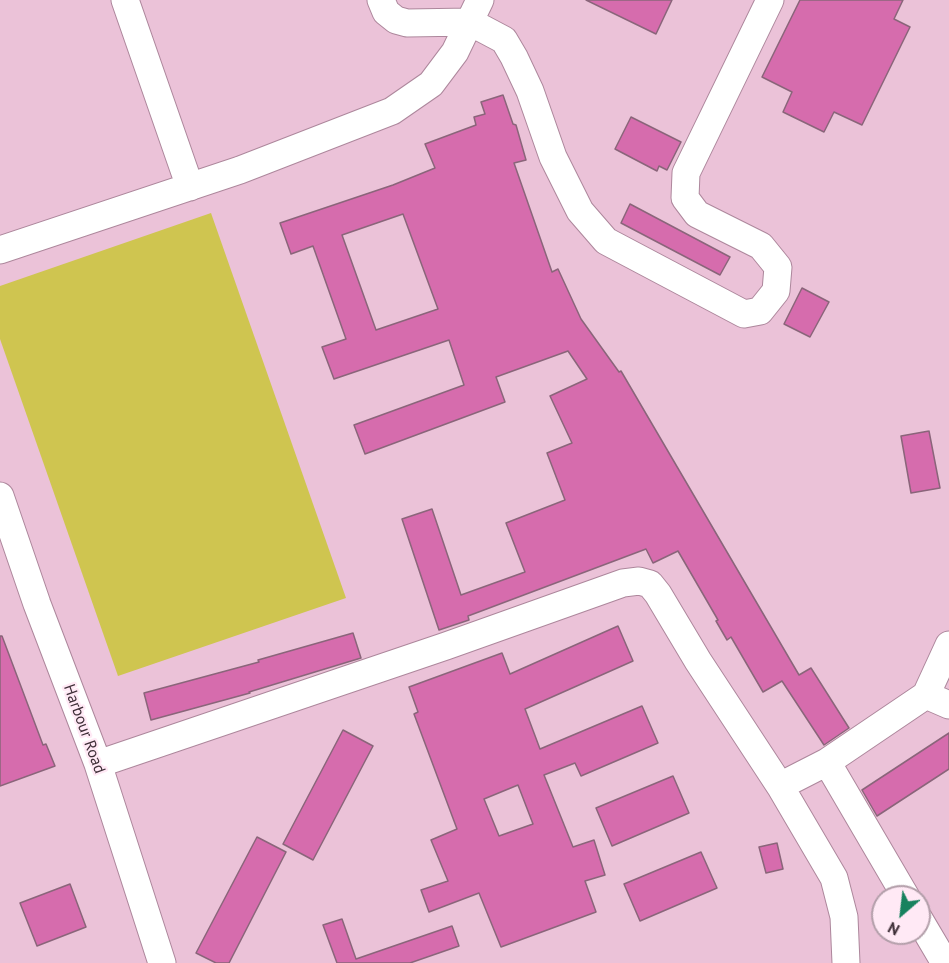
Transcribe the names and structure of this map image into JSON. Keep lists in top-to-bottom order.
{
  "streets": {
    "street": ["Harbour Road"]
  },
  "north": "bottom left"
}
